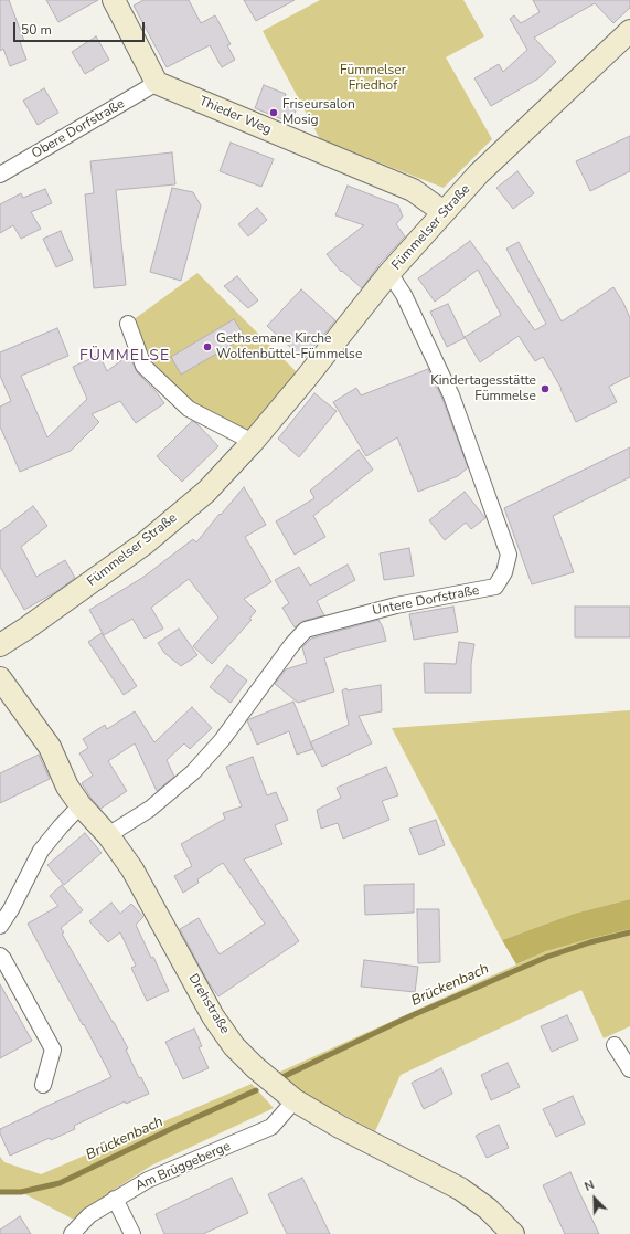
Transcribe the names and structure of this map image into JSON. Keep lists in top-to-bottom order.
{
  "streets": {
    "street": [
      "Thieder Weg",
      "Obere Dorfstraße",
      "Fümmelser Straße",
      "Untere Dorfstraße",
      "Drehstraße",
      "Am Brüggeberge"
    ]
  },
  "crossings": [
    ["Thieder Weg", "Obere Dorfstraße"],
    ["Thieder Weg", "Fümmelser Straße"],
    ["Fümmelser Straße", "Untere Dorfstraße"],
    ["Untere Dorfstraße", "Drehstraße"],
    ["Drehstraße", "Am Brüggeberge"]
  ],
  "districts": ["FÜMMELSE"],
  "water": ["Brückenbach"],
  "parks": ["Fümmelser Friedhof"],
  "places": ["Friseursalon Mosig", "Gethsemane Kirche Wolfenbüttel-Fümmelse", "Kindertagesstätte Fümmelse"],
  "scale_bar": "50 m",
  "north": "top left"
}
